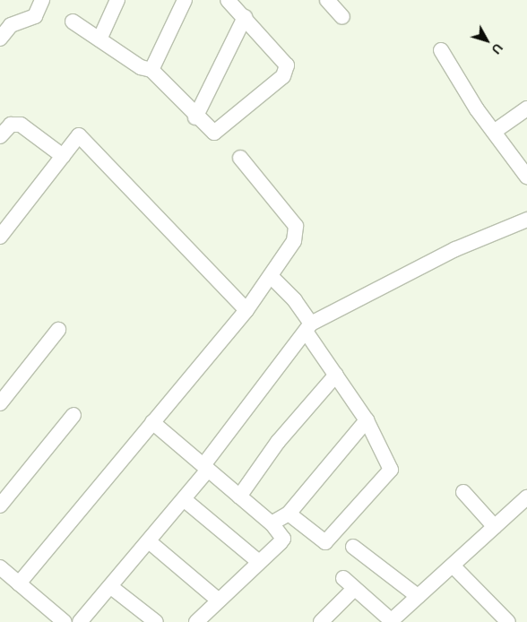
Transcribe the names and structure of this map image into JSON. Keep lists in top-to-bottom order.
{
  "north": "bottom right"
}
